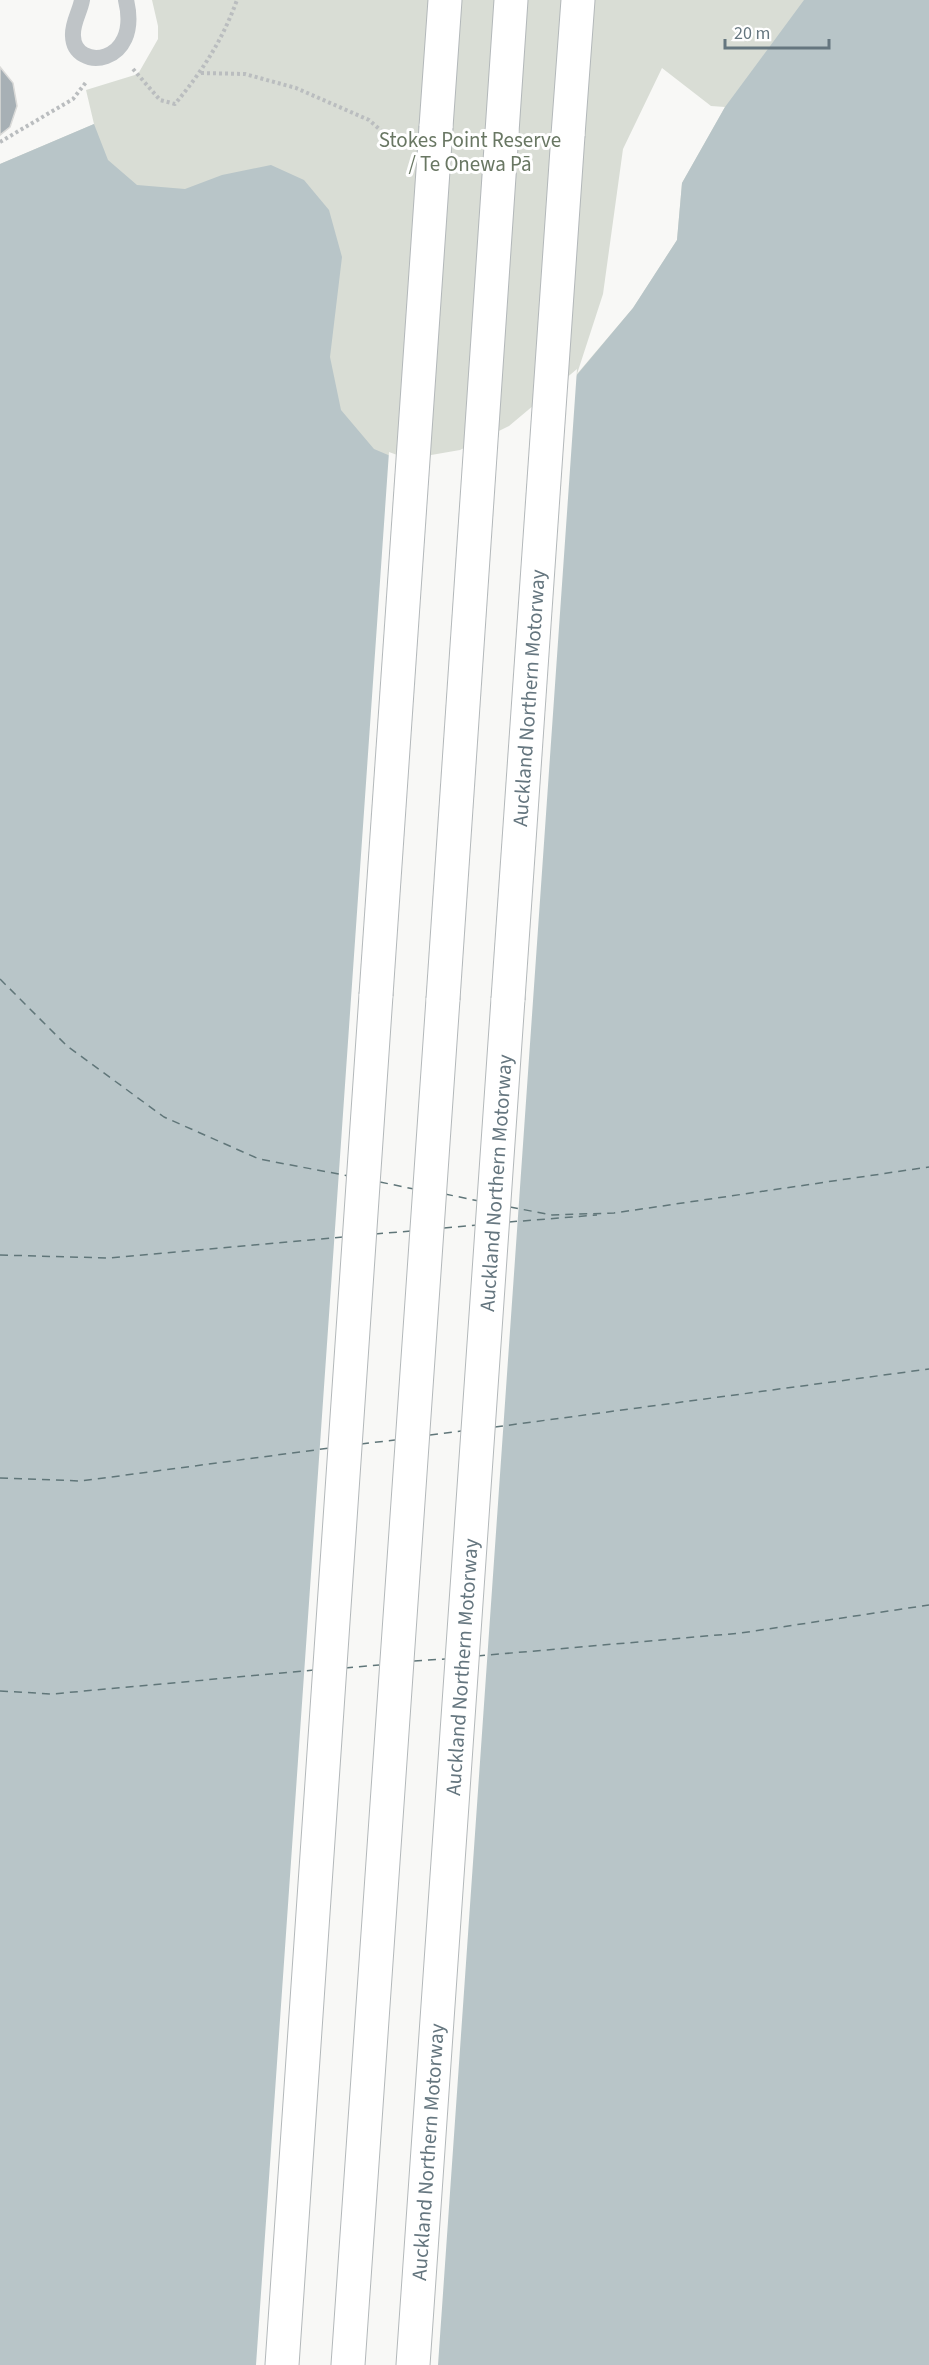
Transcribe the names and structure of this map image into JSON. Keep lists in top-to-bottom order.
{
  "streets": {
    "highway": ["Auckland Northern Motorway"]
  },
  "parks": ["Stokes Point Reserve / Te Onewa Pā"],
  "scale_bar": "20 m"
}
